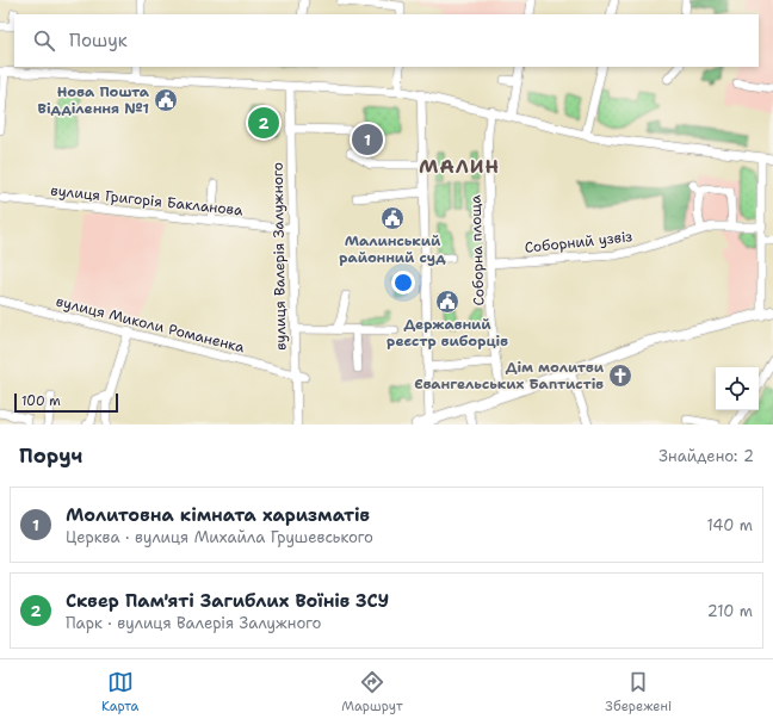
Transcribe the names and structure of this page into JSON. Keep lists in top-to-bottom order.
{
  "streets": {
    "street": [
      "вулиця Григорія Бакланова",
      "Соборний узвіз",
      "Соборна площа",
      "вулиця Валерія Залужного",
      "вулиця Миколи Романенка"
    ]
  },
  "crossings": [
    ["вулиця Григорія Бакланова", "вулиця Валерія Залужного"],
    ["Соборний узвіз", "Соборна площа"],
    ["вулиця Валерія Залужного", "вулиця Миколи Романенка"]
  ],
  "districts": ["МАЛИН"],
  "places": {
    "public building": ["Нова Пошта Відділення №1", "Малинський районний суд", "Державний реєстр виборців"],
    "church": ["Дім молитви Євангельських Баптистів"]
  },
  "scale_bar": "100 m",
  "page": {
    "search": "Пошук",
    "pins": ["2", "1"],
    "scale": "100 m",
    "heading": ["Поруч", "Знайдено: 2"],
    "list": [
      {
        "mark": "1",
        "name": "Молитовна кімната харизматів",
        "note": "Церква · вулиця Михайла Грушевського",
        "value": "140 m"
      },
      {
        "mark": "2",
        "name": "Сквер Пам'яті Загиблих Воїнів ЗСУ",
        "note": "Парк · вулиця Валерія Залужного",
        "value": "210 m"
      }
    ],
    "nav": ["Карта", "Маршрут", "Збережені"]
  }
}
